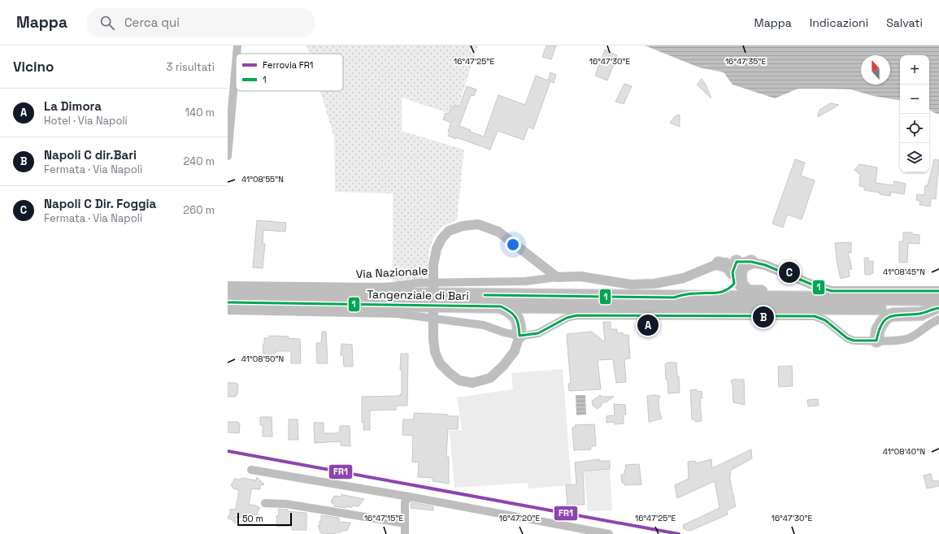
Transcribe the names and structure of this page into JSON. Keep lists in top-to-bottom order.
{
  "streets": {
    "highway": ["Tangenziale di Bari"],
    "street": ["Via Nazionale"]
  },
  "lines": ["transit line 1", "rail line FR1"],
  "legend": ["Ferrovia FR1", "1"],
  "scale_bar": "50 m",
  "north": "top",
  "page": {
    "header": "Mappa",
    "search": "Cerca qui",
    "nav": ["Mappa", "Indicazioni", "Salvati"],
    "heading": ["Vicino", "3 risultati"],
    "map_buttons": ["+", "−"],
    "list": [
      {
        "mark": "A",
        "name": "La Dimora",
        "note": "Hotel · Via Napoli",
        "value": "140 m"
      },
      {
        "mark": "B",
        "name": "Napoli C dir.Bari",
        "note": "Fermata · Via Napoli",
        "value": "240 m"
      },
      {
        "mark": "C",
        "name": "Napoli C Dir. Foggia",
        "note": "Fermata · Via Napoli",
        "value": "260 m"
      }
    ],
    "pins": ["C", "B", "A"],
    "scale": "50 m"
  },
  "coordinates": [
    "16°47'25\"E",
    "16°47'30\"E",
    "16°47'35\"E",
    "41°08'55\"N",
    "41°08'45\"N",
    "41°08'50\"N",
    "41°08'40\"N",
    "16°47'15\"E",
    "16°47'20\"E"
  ]
}
